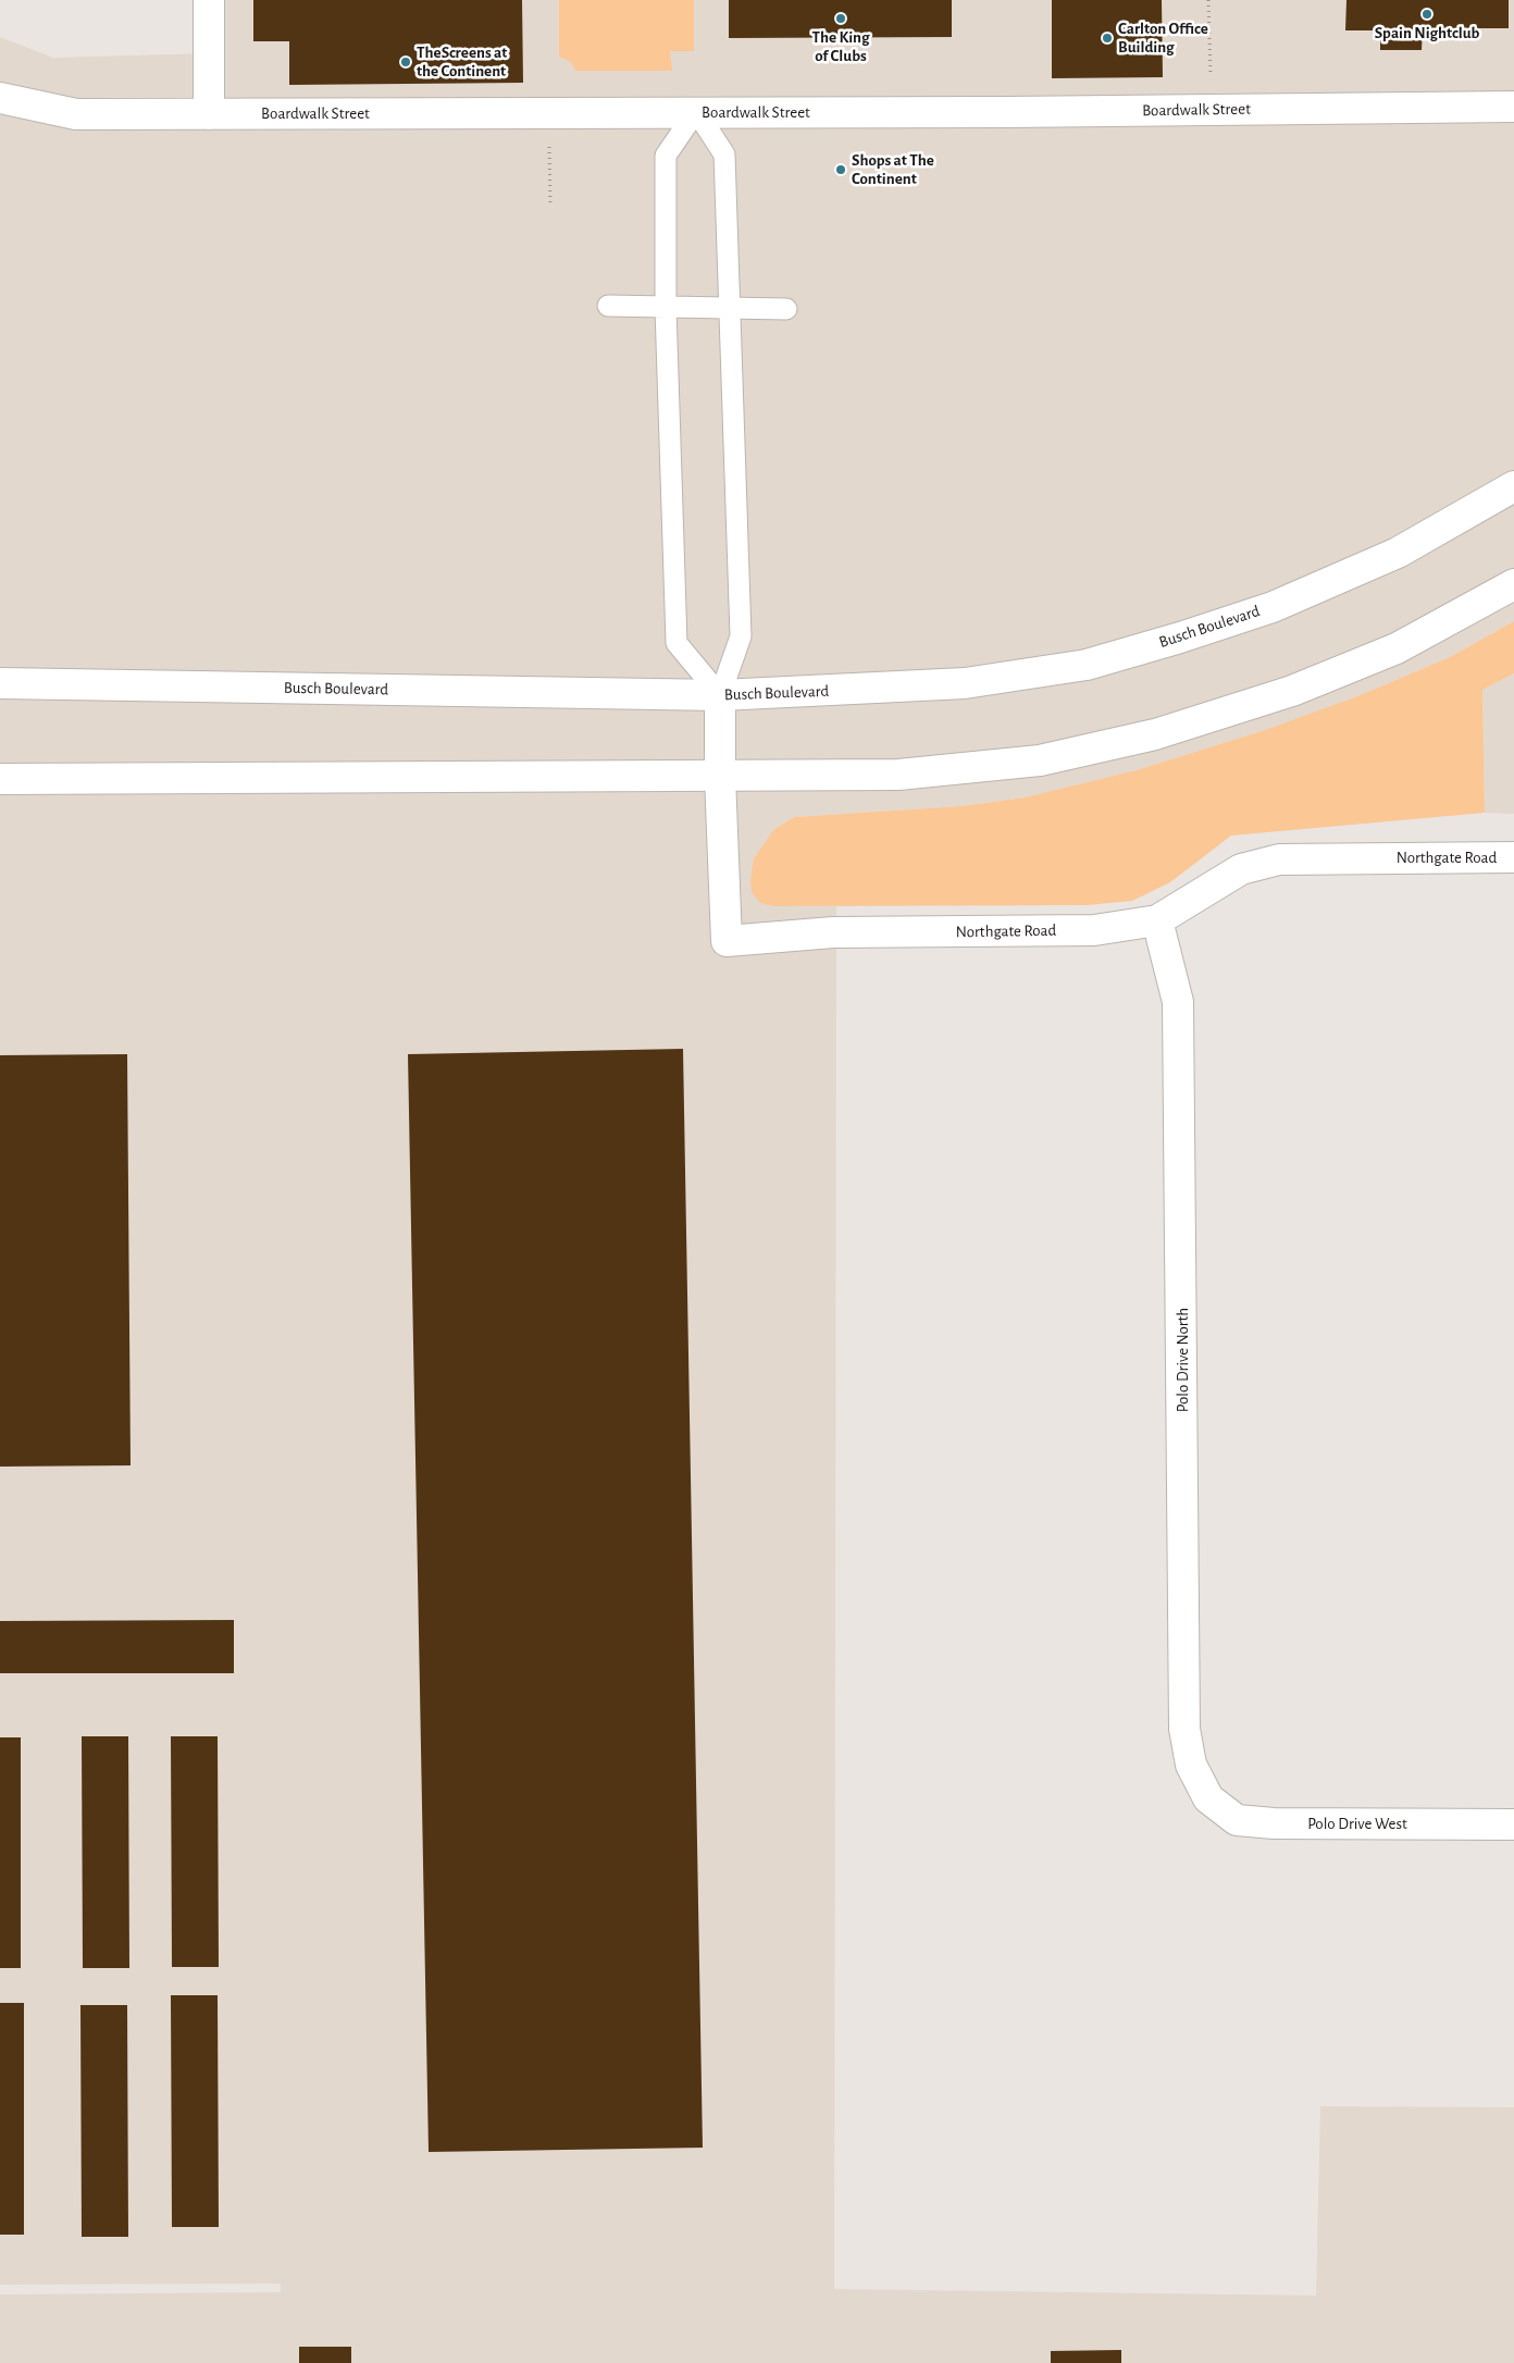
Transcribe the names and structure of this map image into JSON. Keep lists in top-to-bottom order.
{
  "streets": {
    "street": [
      "Boardwalk Street",
      "Busch Boulevard",
      "Northgate Road",
      "Polo Drive North",
      "Polo Drive West"
    ]
  },
  "crossings": [
    ["Busch Boulevard", "Northgate Road"],
    ["Northgate Road", "Polo Drive North"],
    ["Polo Drive North", "Polo Drive West"]
  ],
  "places": [
    "Spain Nightclub",
    "The King of Clubs",
    "Carlton Office Building",
    "TheScreens at the Continent",
    "Shops at The Continent"
  ]
}
